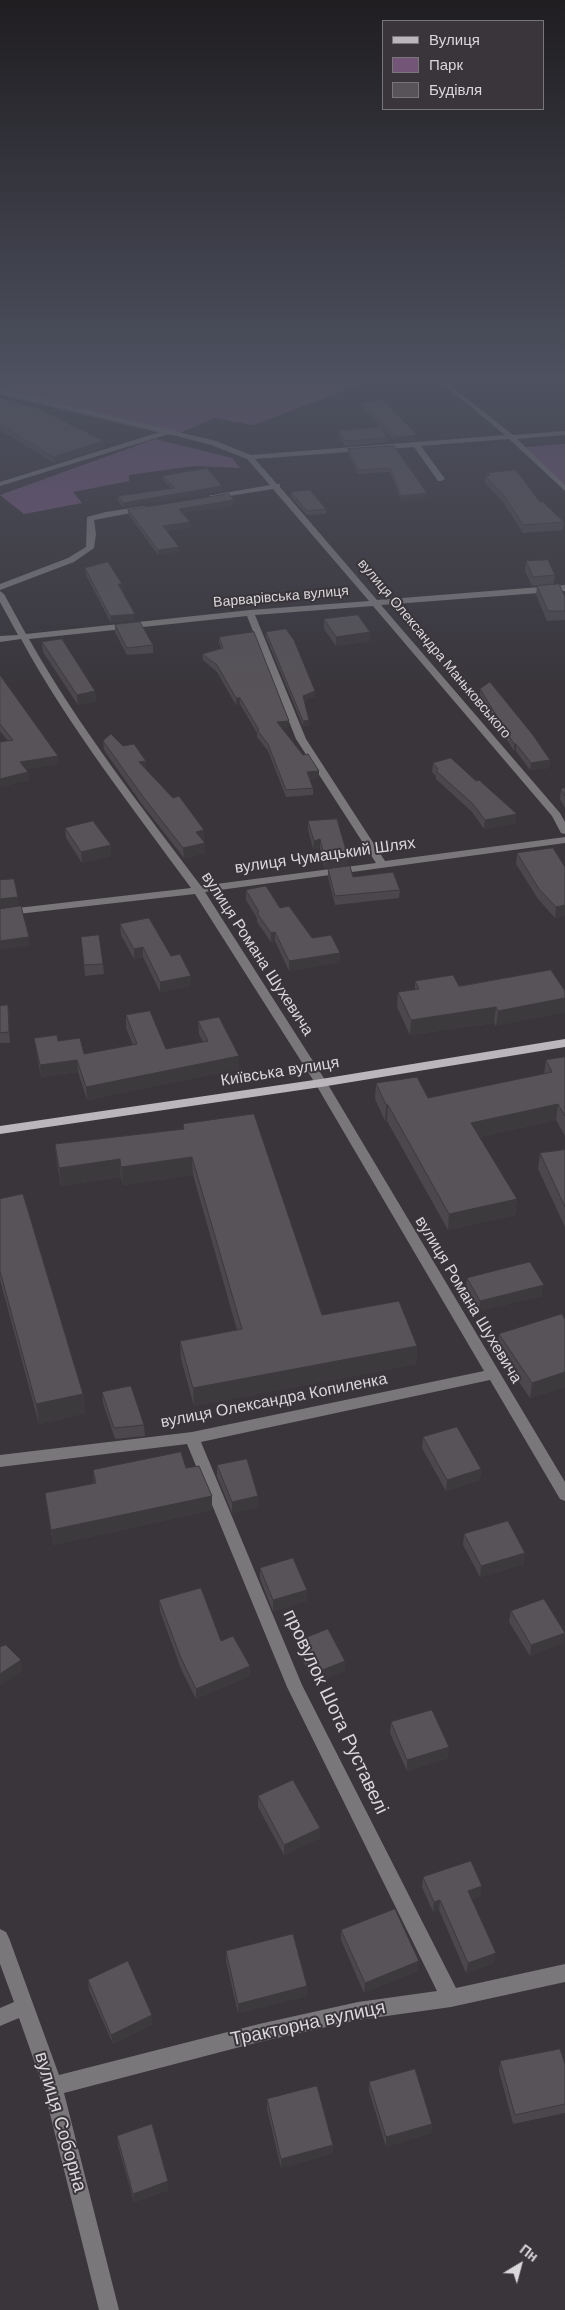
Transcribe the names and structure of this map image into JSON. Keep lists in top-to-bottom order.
{
  "streets": {
    "main road": ["Київська вулиця"],
    "street": [
      "Варварівська вулиця",
      "вулиця Олександра Маньковського",
      "вулиця Чумацький Шлях",
      "вулиця Романа Шухевича",
      "вулиця Олександра Копиленка",
      "провулок Шота Руставелі",
      "Тракторна вулиця",
      "вулиця Соборна"
    ]
  },
  "crossings": [
    ["Варварівська вулиця", "вулиця Олександра Маньковського"],
    ["Варварівська вулиця", "вулиця Романа Шухевича"],
    ["вулиця Чумацький Шлях", "вулиця Романа Шухевича"],
    ["вулиця Романа Шухевича", "Київська вулиця"],
    ["вулиця Романа Шухевича", "вулиця Олександра Копиленка"],
    ["вулиця Олександра Копиленка", "провулок Шота Руставелі"],
    ["провулок Шота Руставелі", "Тракторна вулиця"],
    ["Тракторна вулиця", "вулиця Соборна"]
  ],
  "legend": ["Вулиця", "Парк", "Будівля"],
  "north": "top right"
}
